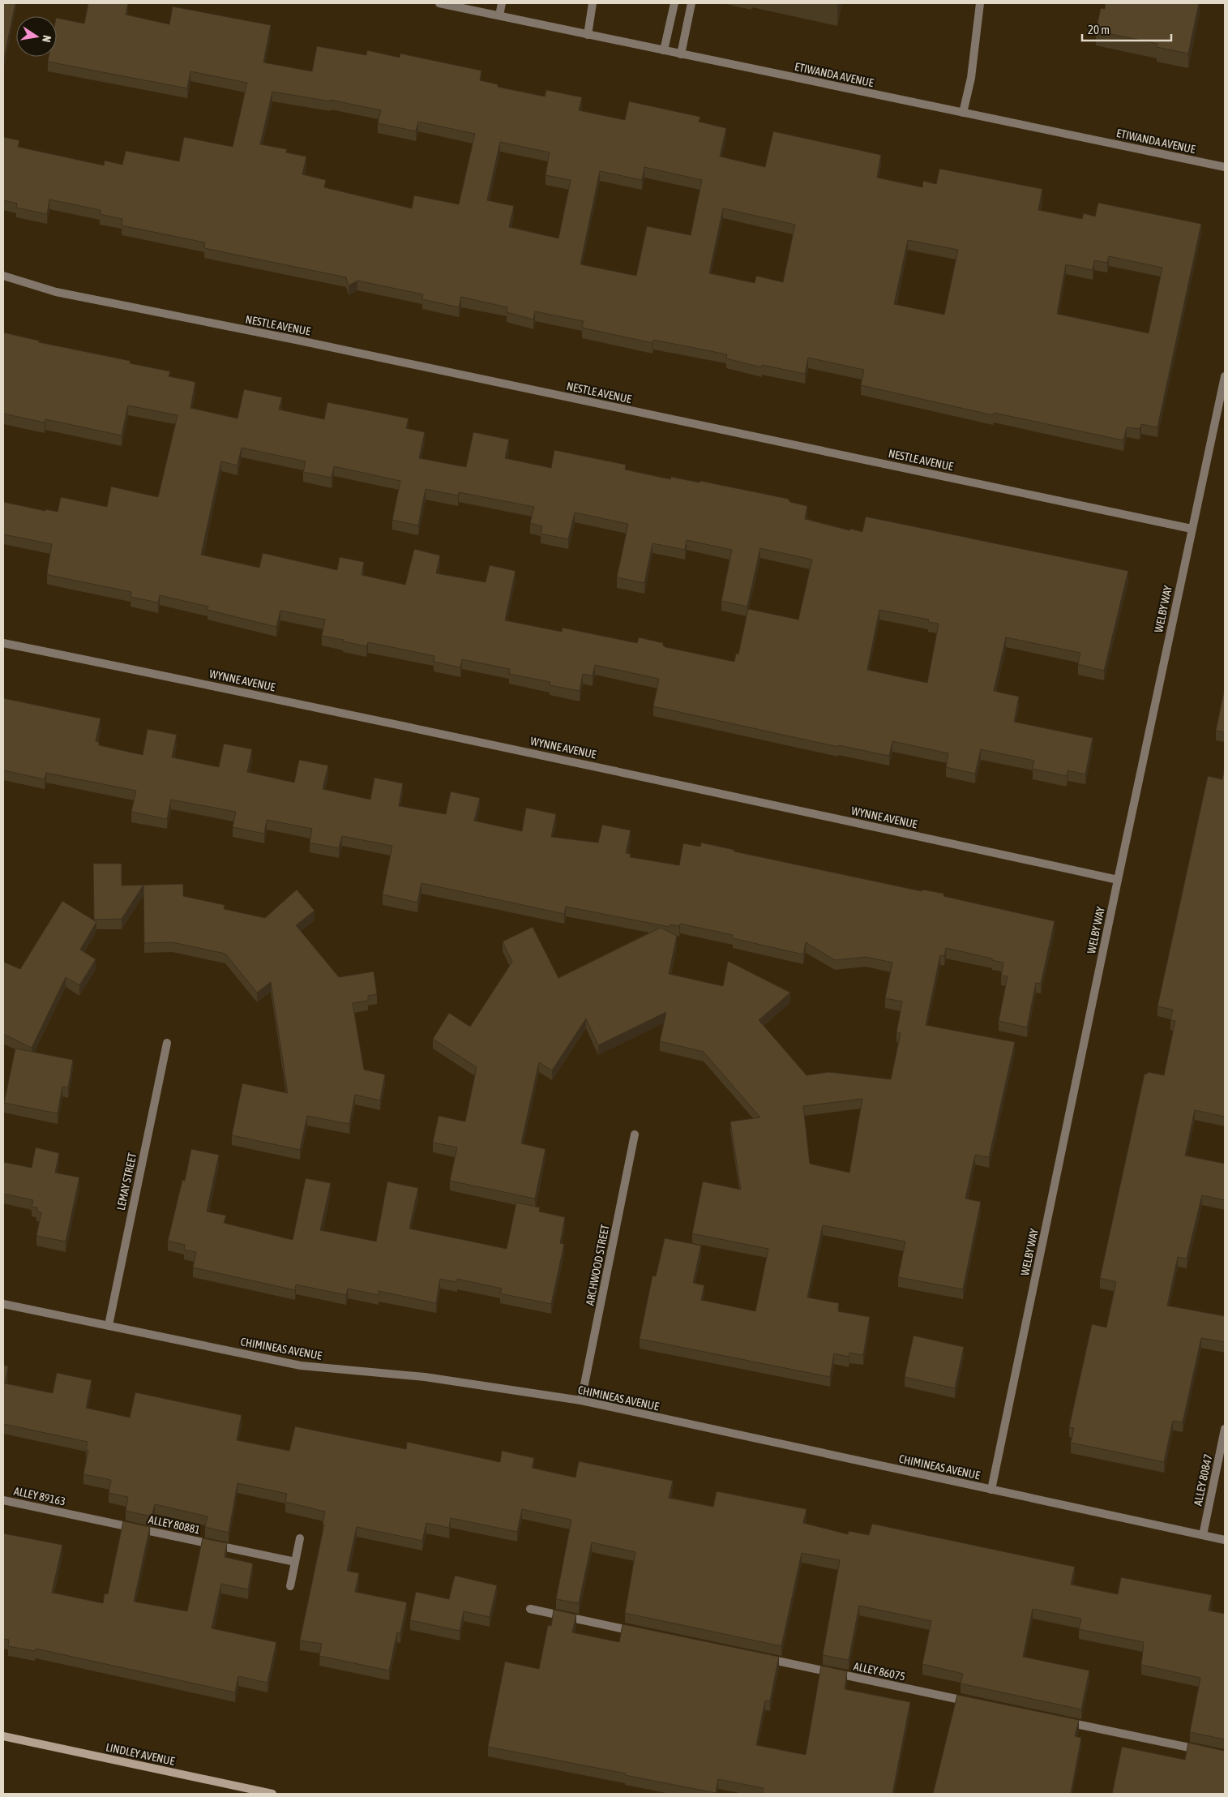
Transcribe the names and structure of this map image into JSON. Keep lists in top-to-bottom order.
{
  "streets": {
    "main road": ["LINDLEY AVENUE"],
    "street": [
      "ETIWANDA AVENUE",
      "NESTLE AVENUE",
      "WELBY WAY",
      "WYNNE AVENUE",
      "LEMAY STREET",
      "ARCHWOOD STREET",
      "CHIMINEAS AVENUE",
      "ALLEY 80847",
      "ALLEY 89163",
      "ALLEY 80881",
      "ALLEY 86075"
    ]
  },
  "crossings": [
    ["NESTLE AVENUE", "WELBY WAY"],
    ["WELBY WAY", "WYNNE AVENUE"],
    ["WELBY WAY", "CHIMINEAS AVENUE"],
    ["LEMAY STREET", "CHIMINEAS AVENUE"],
    ["ARCHWOOD STREET", "CHIMINEAS AVENUE"],
    ["CHIMINEAS AVENUE", "ALLEY 80847"],
    ["ALLEY 89163", "ALLEY 80881"]
  ],
  "scale_bar": "20 m",
  "north": "right"
}
